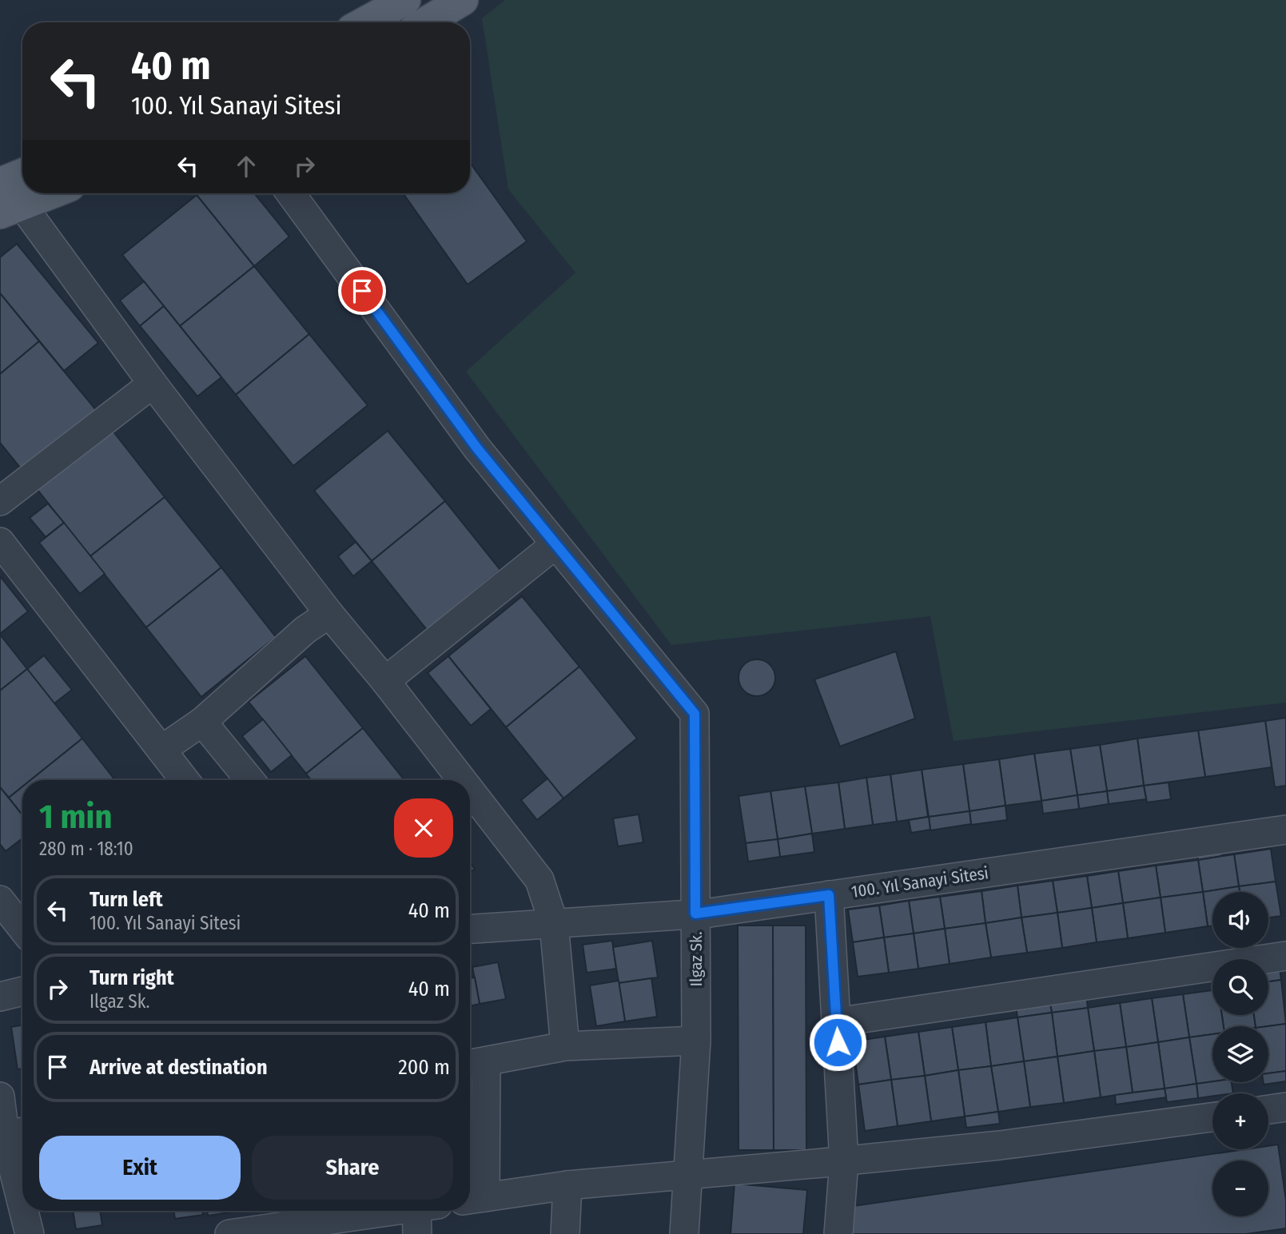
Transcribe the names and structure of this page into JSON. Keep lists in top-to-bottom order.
{
  "streets": {
    "street": ["100. Yıl Sanayi Sitesi", "Ilgaz Sk."]
  },
  "crossings": [
    ["100. Yıl Sanayi Sitesi", "Ilgaz Sk."]
  ],
  "page": {
    "turn": ["40 m", "100. Yıl Sanayi Sitesi"],
    "heading": ["1 min", "280 m · 18:10"],
    "list": [
      {
        "name": "Turn left",
        "note": "100. Yıl Sanayi Sitesi",
        "value": "40 m"
      },
      {
        "name": "Turn right",
        "note": "Ilgaz Sk.",
        "value": "40 m"
      },
      {
        "name": "Arrive at destination",
        "value": "200 m"
      }
    ],
    "map_buttons": ["+", "−"],
    "buttons": ["Exit", "Share"]
  }
}
